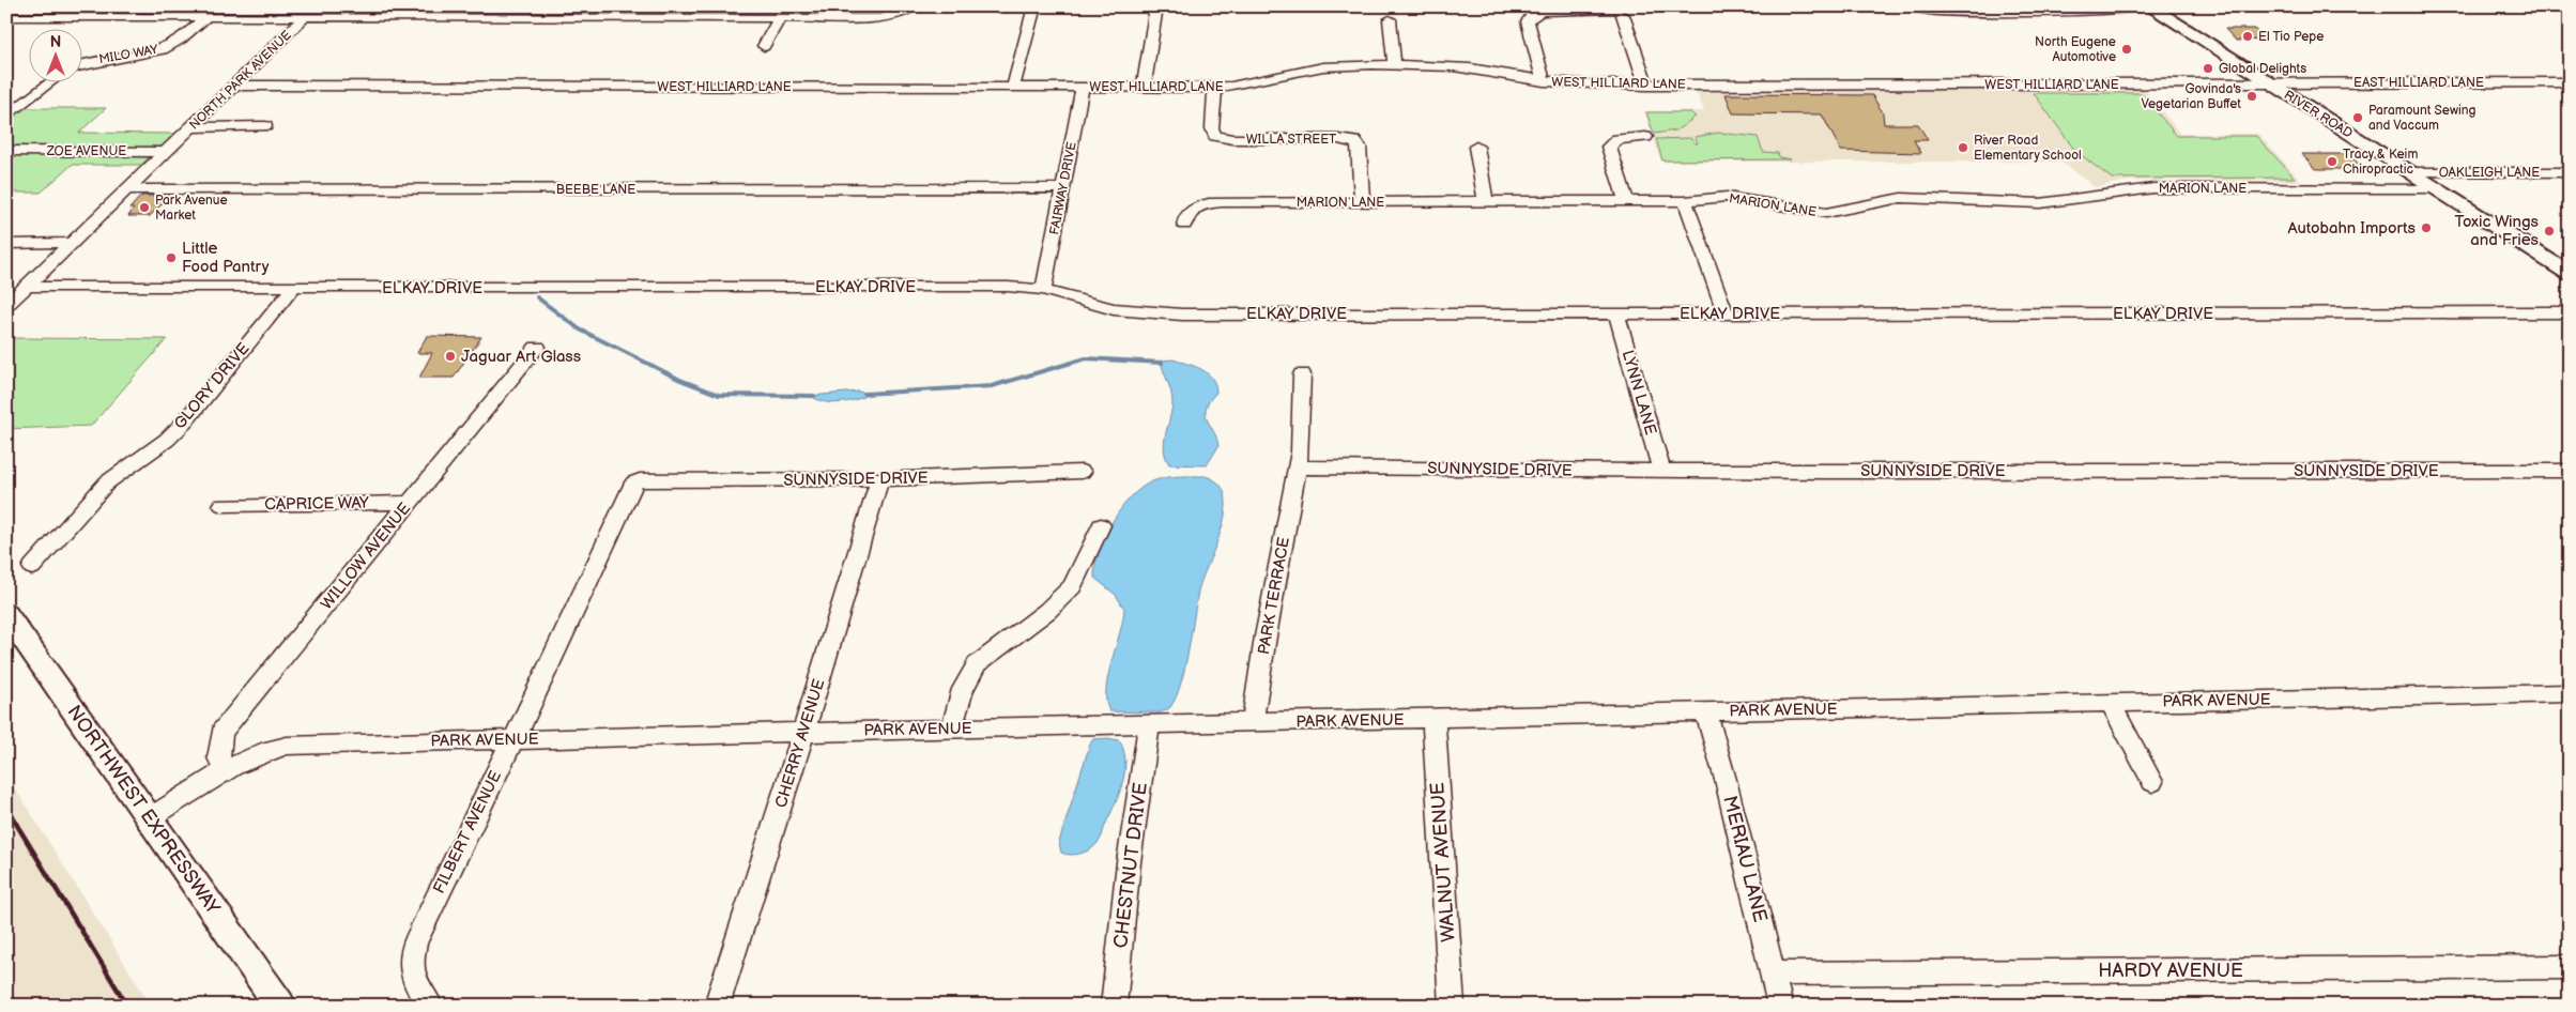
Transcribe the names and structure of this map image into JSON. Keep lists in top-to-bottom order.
{
  "streets": {
    "main road": ["RIVER ROAD", "NORTHWEST EXPRESSWAY"],
    "street": [
      "MILO WAY",
      "NORTH PARK AVENUE",
      "EAST HILLIARD LANE",
      "WEST HILLIARD LANE",
      "WILLA STREET",
      "ZOE AVENUE",
      "OAKLEIGH LANE",
      "FAIRWAY DRIVE",
      "MARION LANE",
      "BEEBE LANE",
      "ELKAY DRIVE",
      "GLORY DRIVE",
      "LYNN LANE",
      "SUNNYSIDE DRIVE",
      "CAPRICE WAY",
      "WILLOW AVENUE",
      "PARK TERRACE",
      "PARK AVENUE",
      "CHERRY AVENUE",
      "FILBERT AVENUE",
      "MERIAU LANE",
      "WALNUT AVENUE",
      "CHESTNUT DRIVE",
      "HARDY AVENUE"
    ]
  },
  "crossings": [
    ["MILO WAY", "NORTH PARK AVENUE"],
    ["NORTH PARK AVENUE", "WEST HILLIARD LANE"],
    ["NORTH PARK AVENUE", "ZOE AVENUE"],
    ["NORTH PARK AVENUE", "BEEBE LANE"],
    ["NORTH PARK AVENUE", "ELKAY DRIVE"],
    ["EAST HILLIARD LANE", "WEST HILLIARD LANE"],
    ["EAST HILLIARD LANE", "RIVER ROAD"],
    ["WEST HILLIARD LANE", "RIVER ROAD"],
    ["WEST HILLIARD LANE", "WILLA STREET"],
    ["WEST HILLIARD LANE", "FAIRWAY DRIVE"],
    ["RIVER ROAD", "OAKLEIGH LANE"],
    ["RIVER ROAD", "MARION LANE"],
    ["WILLA STREET", "MARION LANE"],
    ["FAIRWAY DRIVE", "BEEBE LANE"],
    ["FAIRWAY DRIVE", "ELKAY DRIVE"],
    ["ELKAY DRIVE", "GLORY DRIVE"],
    ["ELKAY DRIVE", "LYNN LANE"],
    ["LYNN LANE", "SUNNYSIDE DRIVE"],
    ["SUNNYSIDE DRIVE", "PARK TERRACE"],
    ["SUNNYSIDE DRIVE", "CHERRY AVENUE"],
    ["SUNNYSIDE DRIVE", "FILBERT AVENUE"],
    ["CAPRICE WAY", "WILLOW AVENUE"],
    ["WILLOW AVENUE", "PARK AVENUE"],
    ["PARK TERRACE", "PARK AVENUE"],
    ["PARK AVENUE", "CHERRY AVENUE"],
    ["PARK AVENUE", "NORTHWEST EXPRESSWAY"],
    ["PARK AVENUE", "FILBERT AVENUE"],
    ["PARK AVENUE", "MERIAU LANE"],
    ["PARK AVENUE", "WALNUT AVENUE"],
    ["PARK AVENUE", "CHESTNUT DRIVE"],
    ["MERIAU LANE", "HARDY AVENUE"]
  ],
  "places": [
    "El Tio Pepe",
    "North Eugene Automotive",
    "Global Delights",
    "Govinda's Vegetarian Buffet",
    "Paramount Sewing and Vaccum",
    "River Road Elementary School",
    "Tracy & Keim Chiropractic",
    "Park Avenue Market",
    "Autobahn Imports",
    "Toxic Wings and Fries",
    "Little Food Pantry",
    "Jaguar Art Glass"
  ],
  "north": "top"
}
